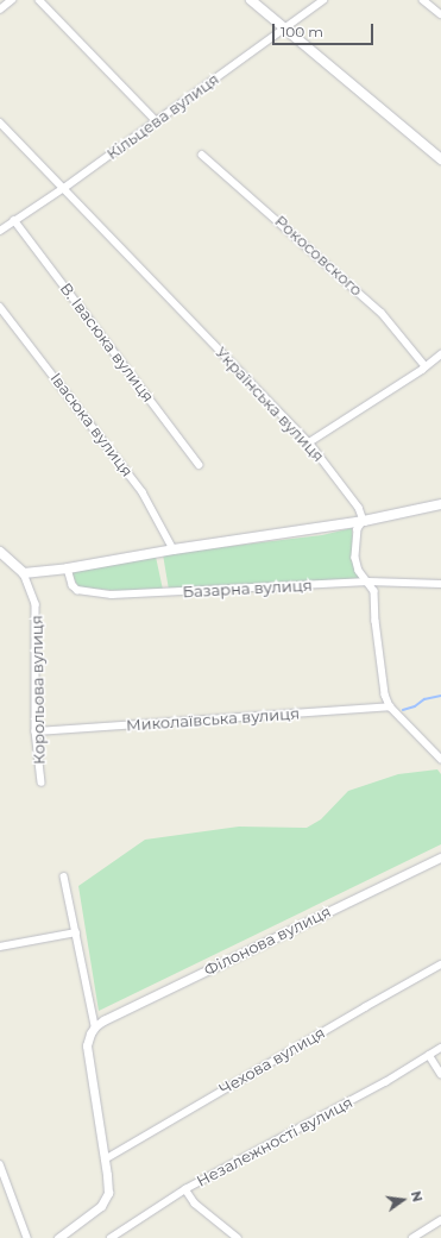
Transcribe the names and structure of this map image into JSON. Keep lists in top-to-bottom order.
{
  "streets": {
    "main road": ["Корольова вулиця"],
    "street": [
      "Кільцева вулиця",
      "Рокосовского",
      "В. Івасюка вулиця",
      "Українська вулиця",
      "Івасюка вулиця",
      "Базарна вулиця",
      "Миколаївська вулиця",
      "Філонова вулиця",
      "Чехова вулиця",
      "Незалежності вулиця"
    ]
  },
  "crossings": [
    ["Кільцева вулиця", "В. Івасюка вулиця"],
    ["Кільцева вулиця", "Українська вулиця"],
    ["Корольова вулиця", "Миколаївська вулиця"]
  ],
  "scale_bar": "100 m",
  "north": "right"
}
